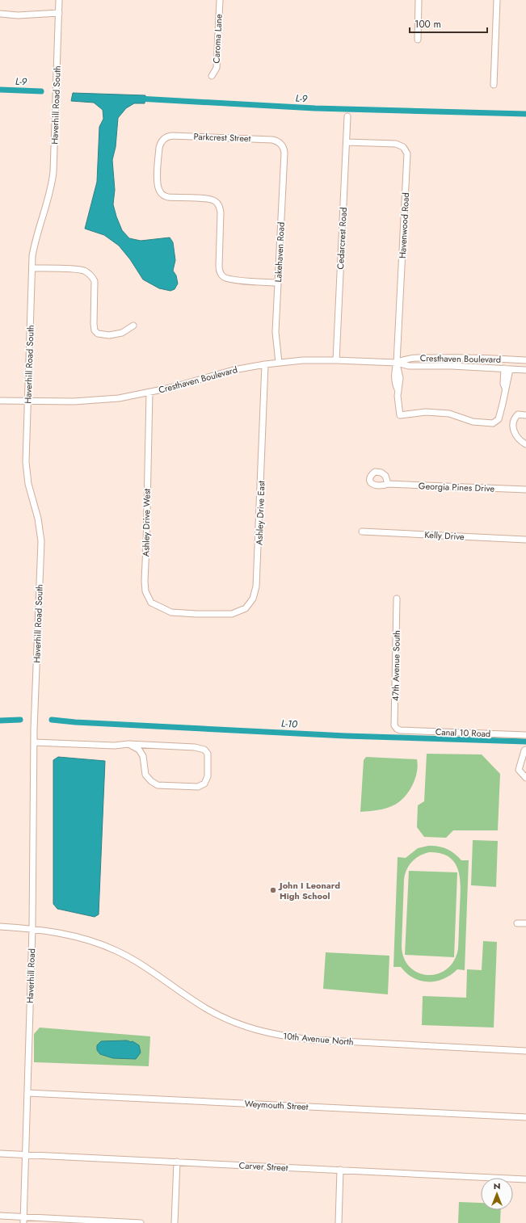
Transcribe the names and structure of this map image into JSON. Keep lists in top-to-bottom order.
{
  "streets": {
    "street": [
      "Caroma Lane",
      "Haverhill Road South",
      "Parkcrest Street",
      "Havenwood Road",
      "Cedarcrest Road",
      "Lakehaven Road",
      "Cresthaven Boulevard",
      "Georgia Pines Drive",
      "Ashley Drive East",
      "Ashley Drive West",
      "Kelly Drive",
      "47th Avenue South",
      "Canal 10 Road",
      "Haverhill Road",
      "10th Avenue North",
      "Weymouth Street",
      "Carver Street"
    ]
  },
  "crossings": [
    ["Haverhill Road South", "Cresthaven Boulevard"],
    ["Haverhill Road South", "Haverhill Road"],
    ["Parkcrest Street", "Lakehaven Road"],
    ["Havenwood Road", "Cedarcrest Road"],
    ["Havenwood Road", "Cresthaven Boulevard"],
    ["Cedarcrest Road", "Cresthaven Boulevard"],
    ["Lakehaven Road", "Cresthaven Boulevard"],
    ["Cresthaven Boulevard", "Ashley Drive East"],
    ["Cresthaven Boulevard", "Ashley Drive West"],
    ["Ashley Drive East", "Ashley Drive West"],
    ["47th Avenue South", "Canal 10 Road"],
    ["Haverhill Road", "10th Avenue North"],
    ["Haverhill Road", "Weymouth Street"],
    ["Haverhill Road", "Carver Street"]
  ],
  "water": ["L-9", "L-10"],
  "places": ["John I Leonard High School"],
  "scale_bar": "100 m",
  "north": "top"
}
